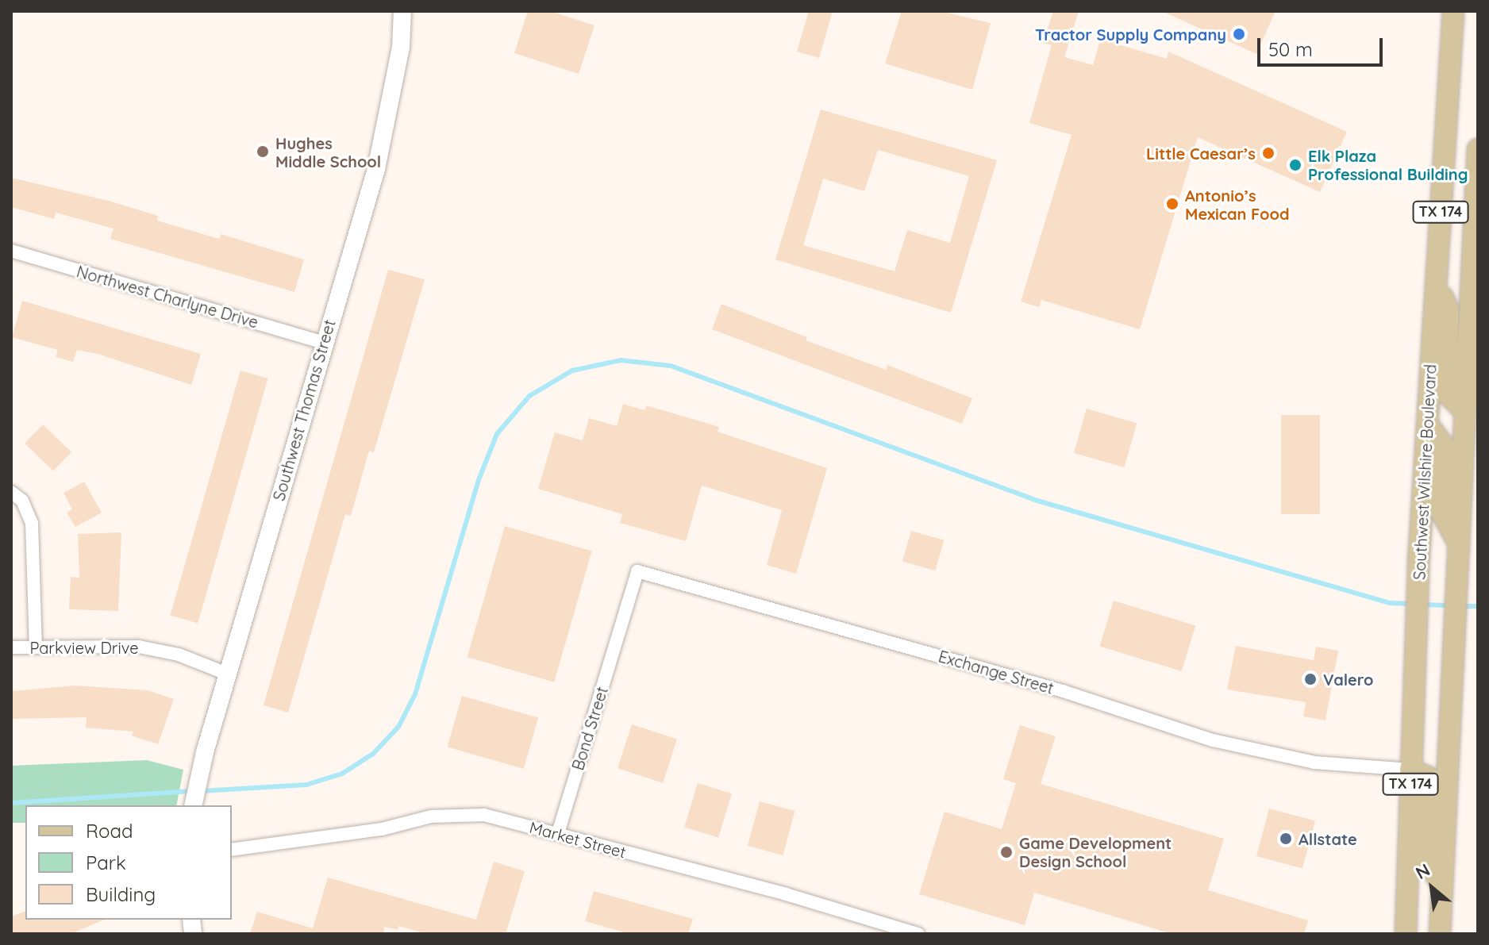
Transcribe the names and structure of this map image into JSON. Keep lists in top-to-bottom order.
{
  "streets": {
    "main road": ["TX 174", "Southwest Wilshire Boulevard"],
    "street": [
      "Northwest Charlyne Drive",
      "Southwest Thomas Street",
      "Parkview Drive",
      "Exchange Street",
      "Bond Street",
      "Market Street"
    ]
  },
  "crossings": [
    ["Northwest Charlyne Drive", "Southwest Thomas Street"],
    ["Southwest Thomas Street", "Parkview Drive"],
    ["Southwest Wilshire Boulevard", "Exchange Street"],
    ["Exchange Street", "Bond Street"],
    ["Bond Street", "Market Street"]
  ],
  "places": [
    "Tractor Supply Company",
    "Hughes Middle School",
    "Little Caesar’s",
    "Elk Plaza Professional Building",
    "Antonio’s Mexican Food",
    "Valero",
    "Allstate",
    "Game Development Design School"
  ],
  "legend": ["Road", "Park", "Building"],
  "scale_bar": "50 m",
  "north": "top left"
}
